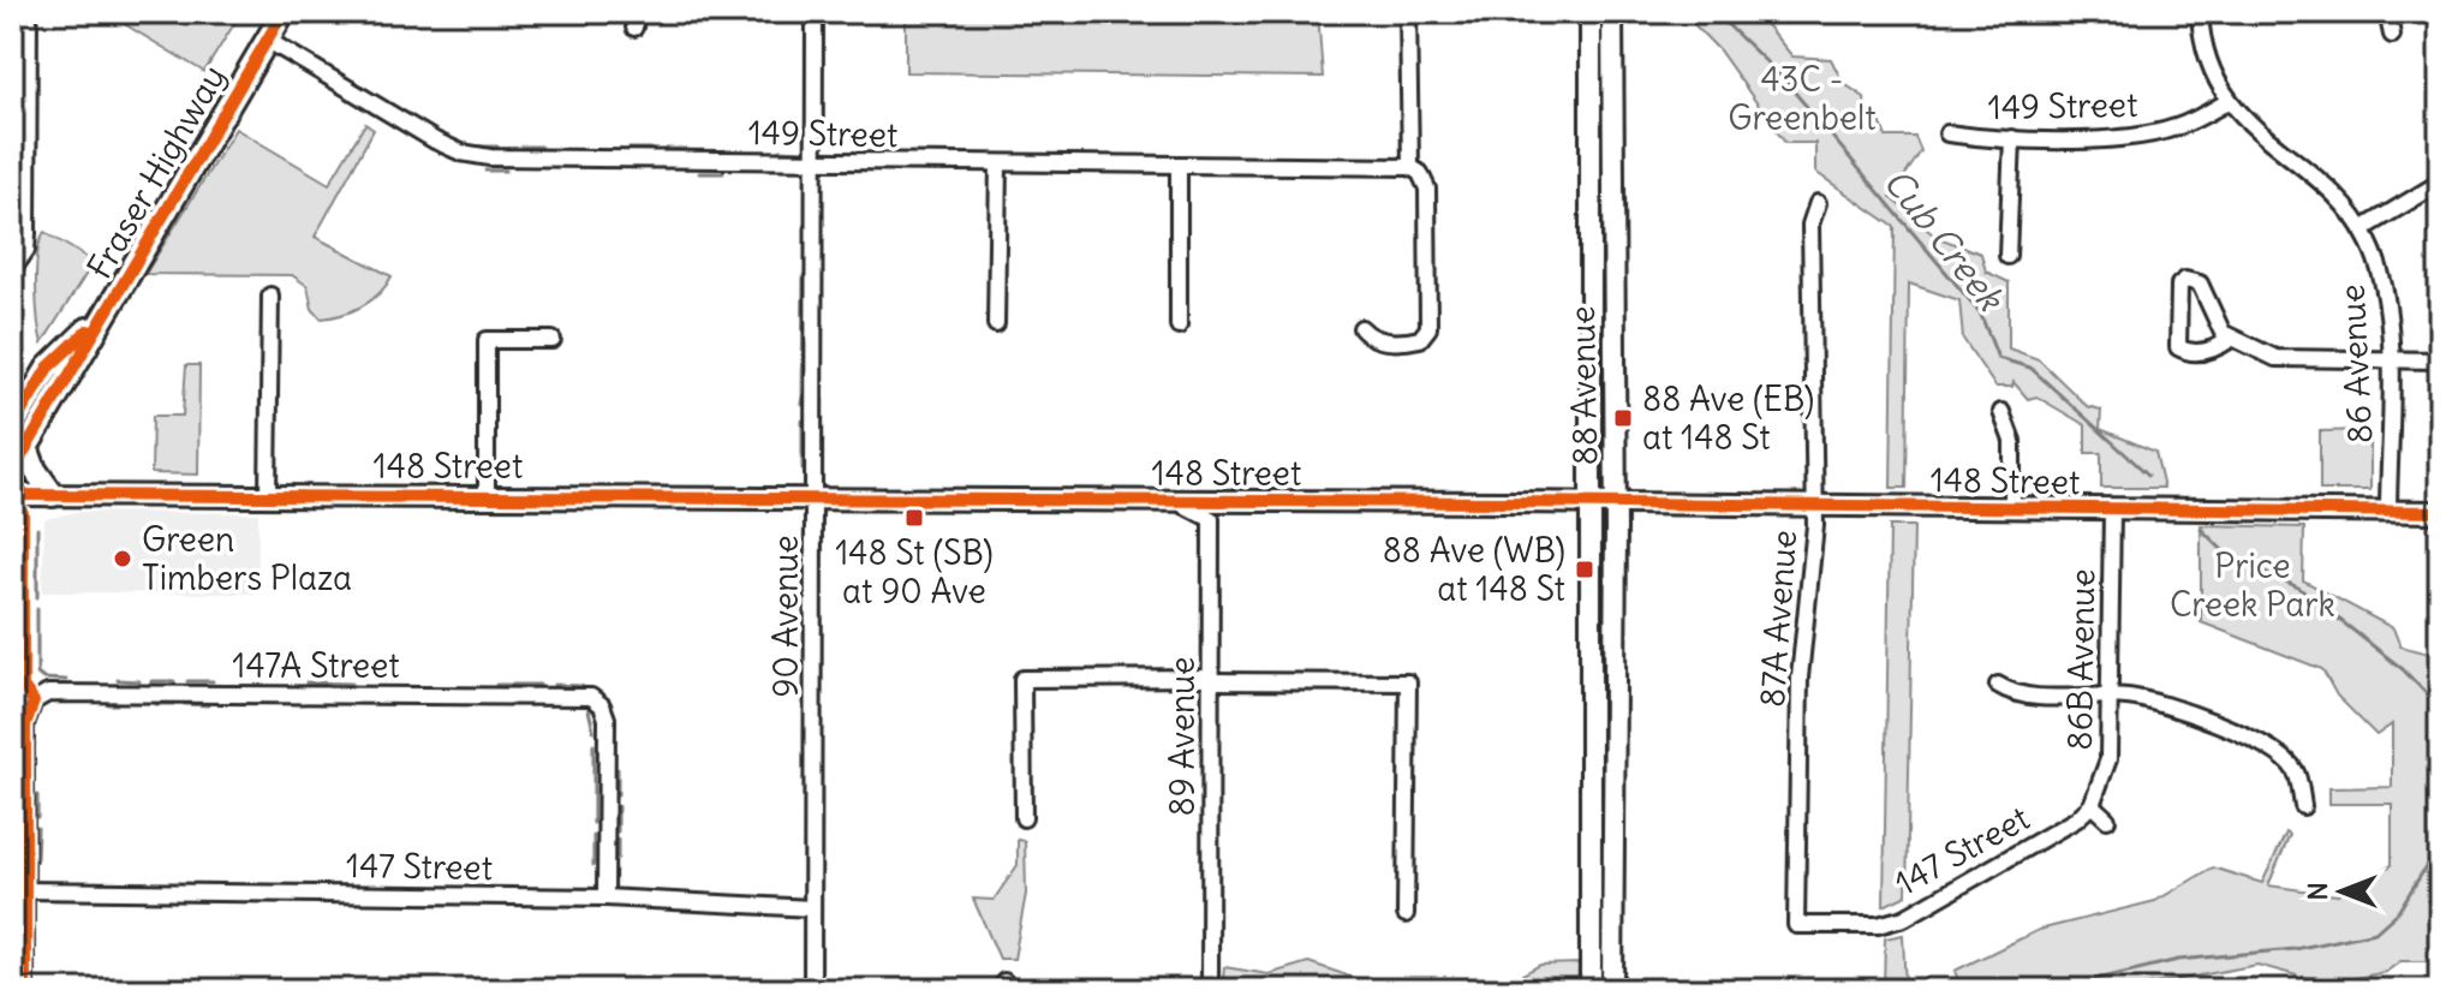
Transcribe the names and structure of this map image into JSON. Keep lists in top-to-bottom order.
{
  "streets": {
    "main road": ["Fraser Highway"],
    "street": [
      "149 Street",
      "86 Avenue",
      "88 Avenue",
      "148 Street",
      "90 Avenue",
      "87A Avenue",
      "86B Avenue",
      "147A Street",
      "89 Avenue",
      "147 Street"
    ]
  },
  "crossings": [
    ["149 Street", "Fraser Highway"],
    ["149 Street", "86 Avenue"],
    ["149 Street", "90 Avenue"],
    ["86 Avenue", "148 Street"],
    ["88 Avenue", "148 Street"],
    ["148 Street", "90 Avenue"],
    ["148 Street", "87A Avenue"],
    ["148 Street", "86B Avenue"],
    ["148 Street", "89 Avenue"],
    ["90 Avenue", "147 Street"],
    ["87A Avenue", "147 Street"],
    ["86B Avenue", "147 Street"],
    ["147A Street", "147 Street"]
  ],
  "water": ["Cub Creek"],
  "parks": ["43C - Greenbelt", "Price Creek Park"],
  "places": {
    "transit": ["88 Ave (EB) at 148 St", "148 St (SB) at 90 Ave", "88 Ave (WB) at 148 St"],
    "other": ["Green Timbers Plaza"]
  },
  "north": "left"
}
